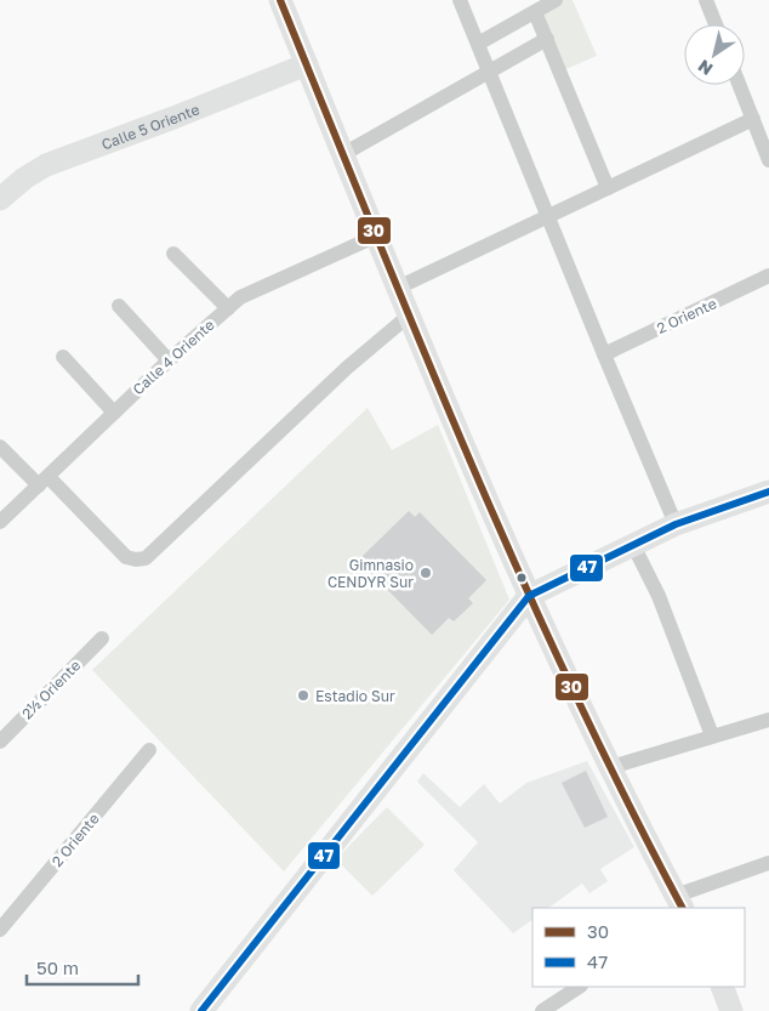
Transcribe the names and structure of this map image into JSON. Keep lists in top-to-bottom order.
{
  "streets": {
    "main road": ["Calle 5 Oriente"],
    "street": ["2 Oriente", "Calle 4 Oriente", "2½ Oriente"]
  },
  "places": ["Gimnasio CENDYR Sur", "Estadio Sur"],
  "lines": ["transit line 30", "transit line 47"],
  "legend": ["30", "47"],
  "scale_bar": "50 m",
  "north": "bottom left"
}
